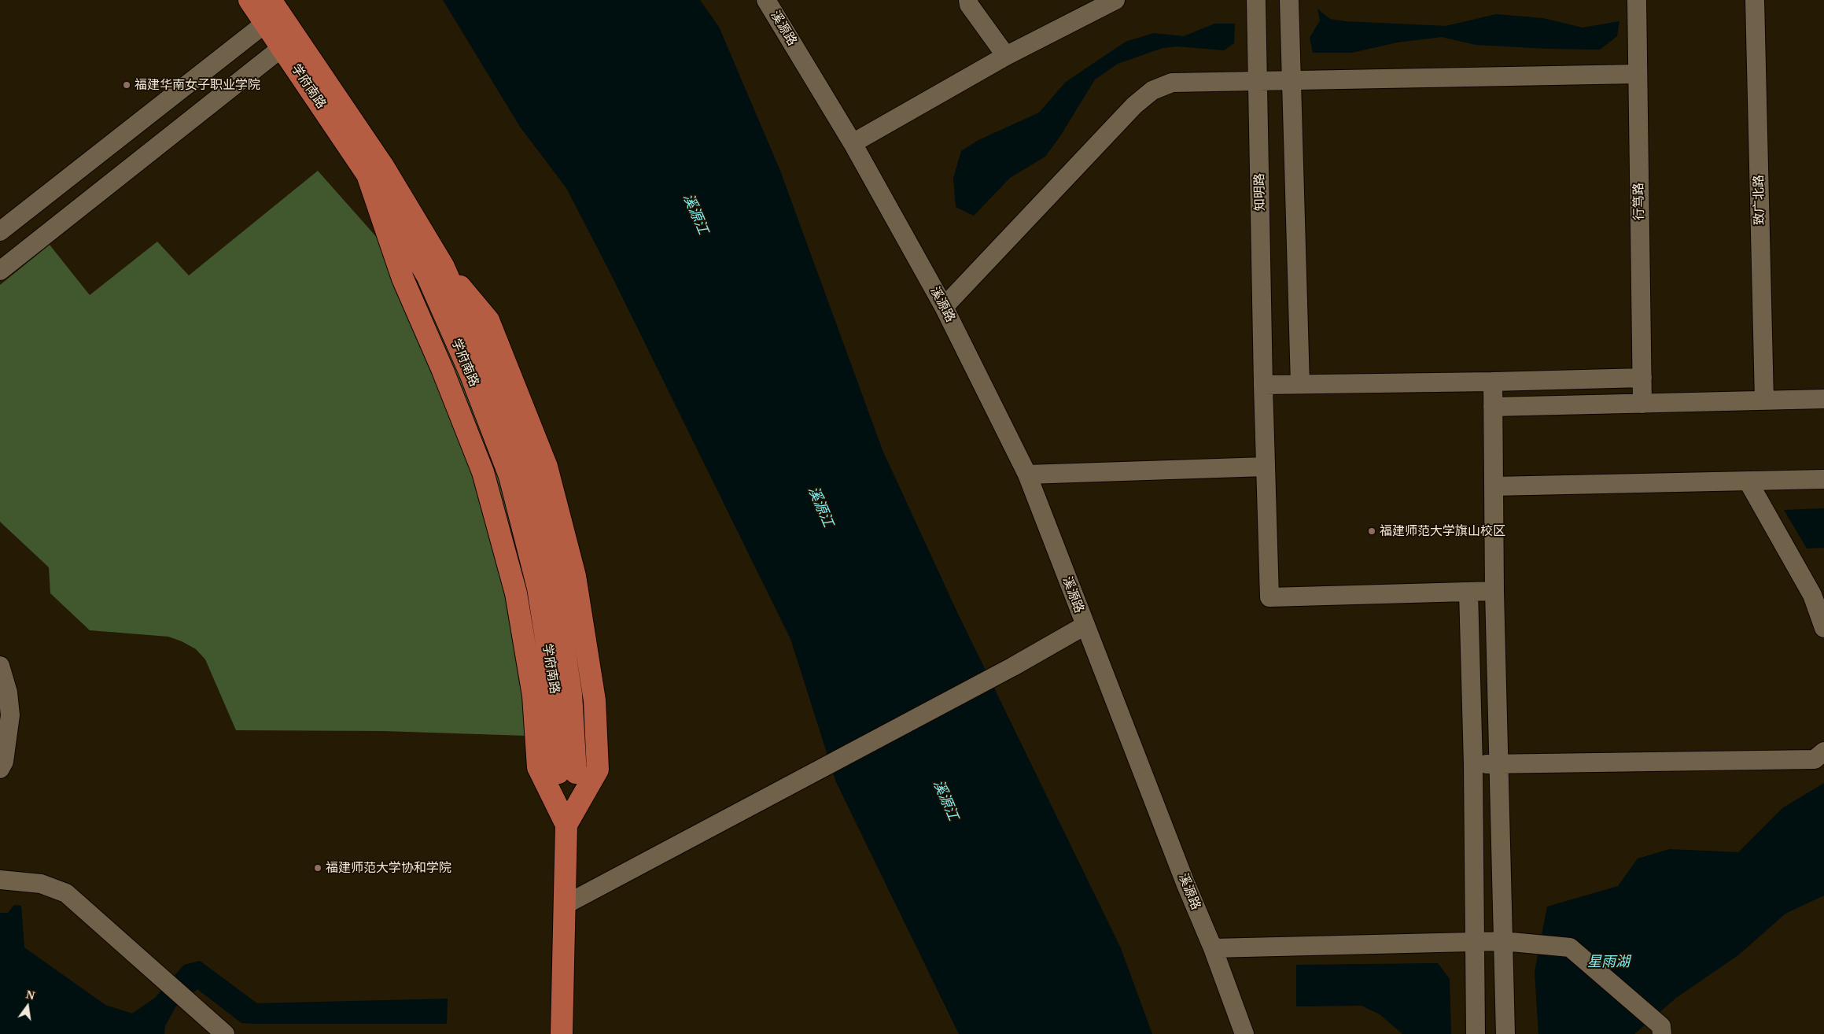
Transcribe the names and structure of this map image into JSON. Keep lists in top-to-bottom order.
{
  "streets": {
    "main road": ["学府南路"],
    "street": [
      "溪源路",
      "知明路",
      "致广北路",
      "行笃路"
    ]
  },
  "water": ["溪源江", "星雨湖"],
  "places": ["福建华南女子职业学院", "福建师范大学旗山校区", "福建师范大学协和学院"],
  "north": "top"
}
